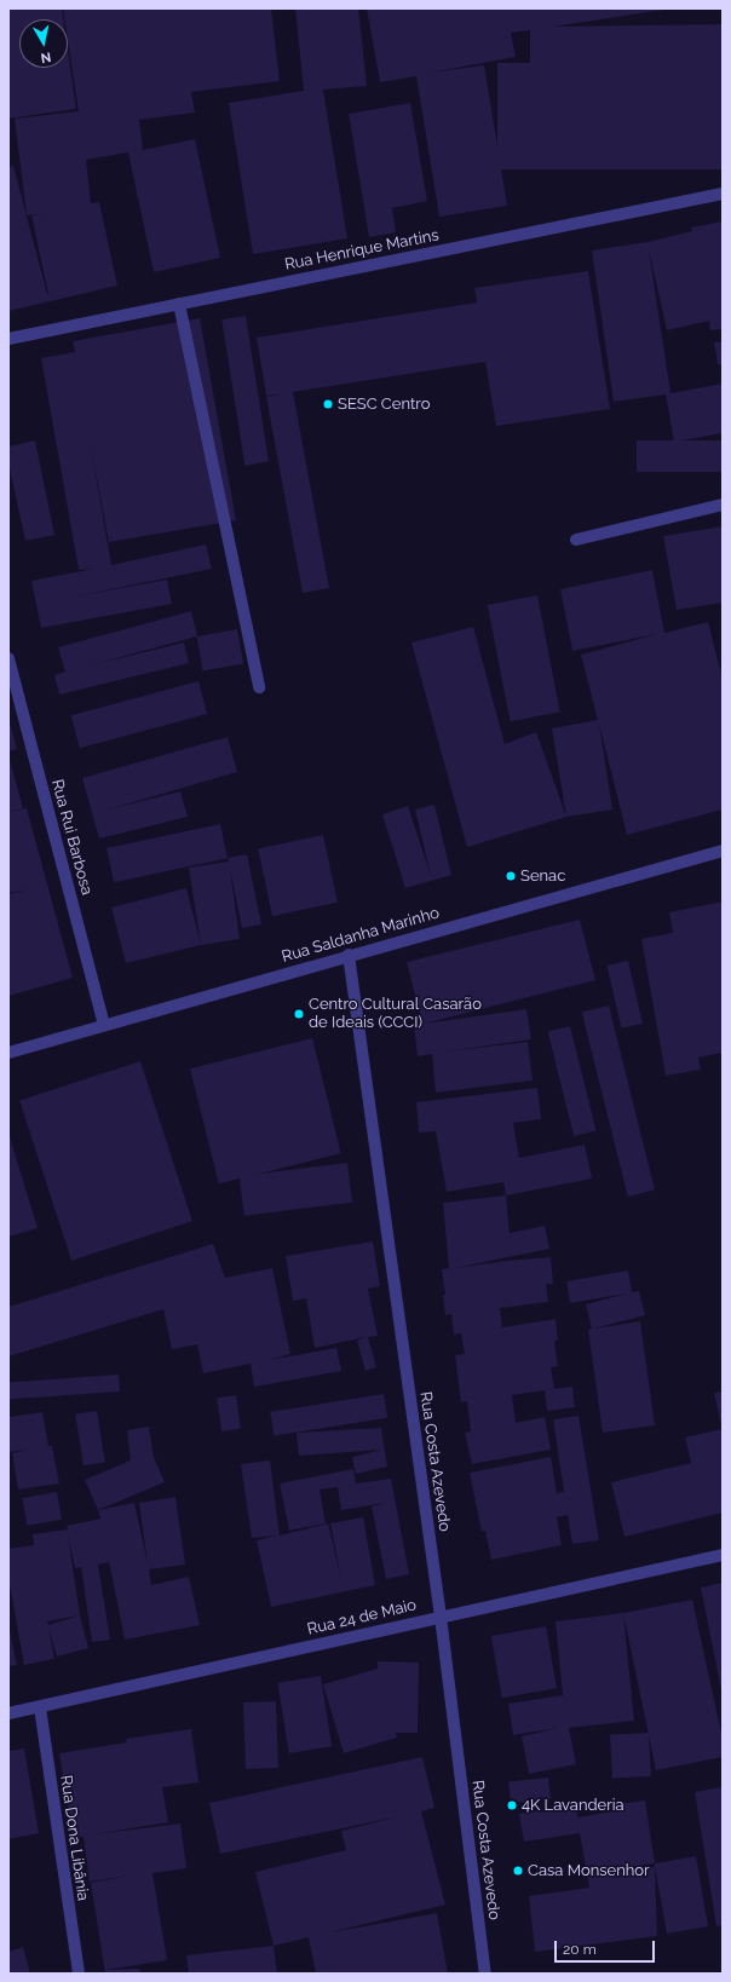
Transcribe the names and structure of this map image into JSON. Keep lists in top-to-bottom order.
{
  "streets": {
    "street": [
      "Rua Henrique Martins",
      "Rua Rui Barbosa",
      "Rua Saldanha Marinho",
      "Rua Costa Azevedo",
      "Rua 24 de Maio",
      "Rua Dona Libânia"
    ]
  },
  "crossings": [
    ["Rua Rui Barbosa", "Rua Saldanha Marinho"],
    ["Rua Saldanha Marinho", "Rua Costa Azevedo"],
    ["Rua Costa Azevedo", "Rua 24 de Maio"],
    ["Rua 24 de Maio", "Rua Dona Libânia"]
  ],
  "places": [
    "SESC Centro",
    "Senac",
    "Centro Cultural Casarão de Ideais (CCCI)",
    "4K Lavanderia",
    "Casa Monsenhor"
  ],
  "scale_bar": "20 m",
  "north": "bottom"
}
